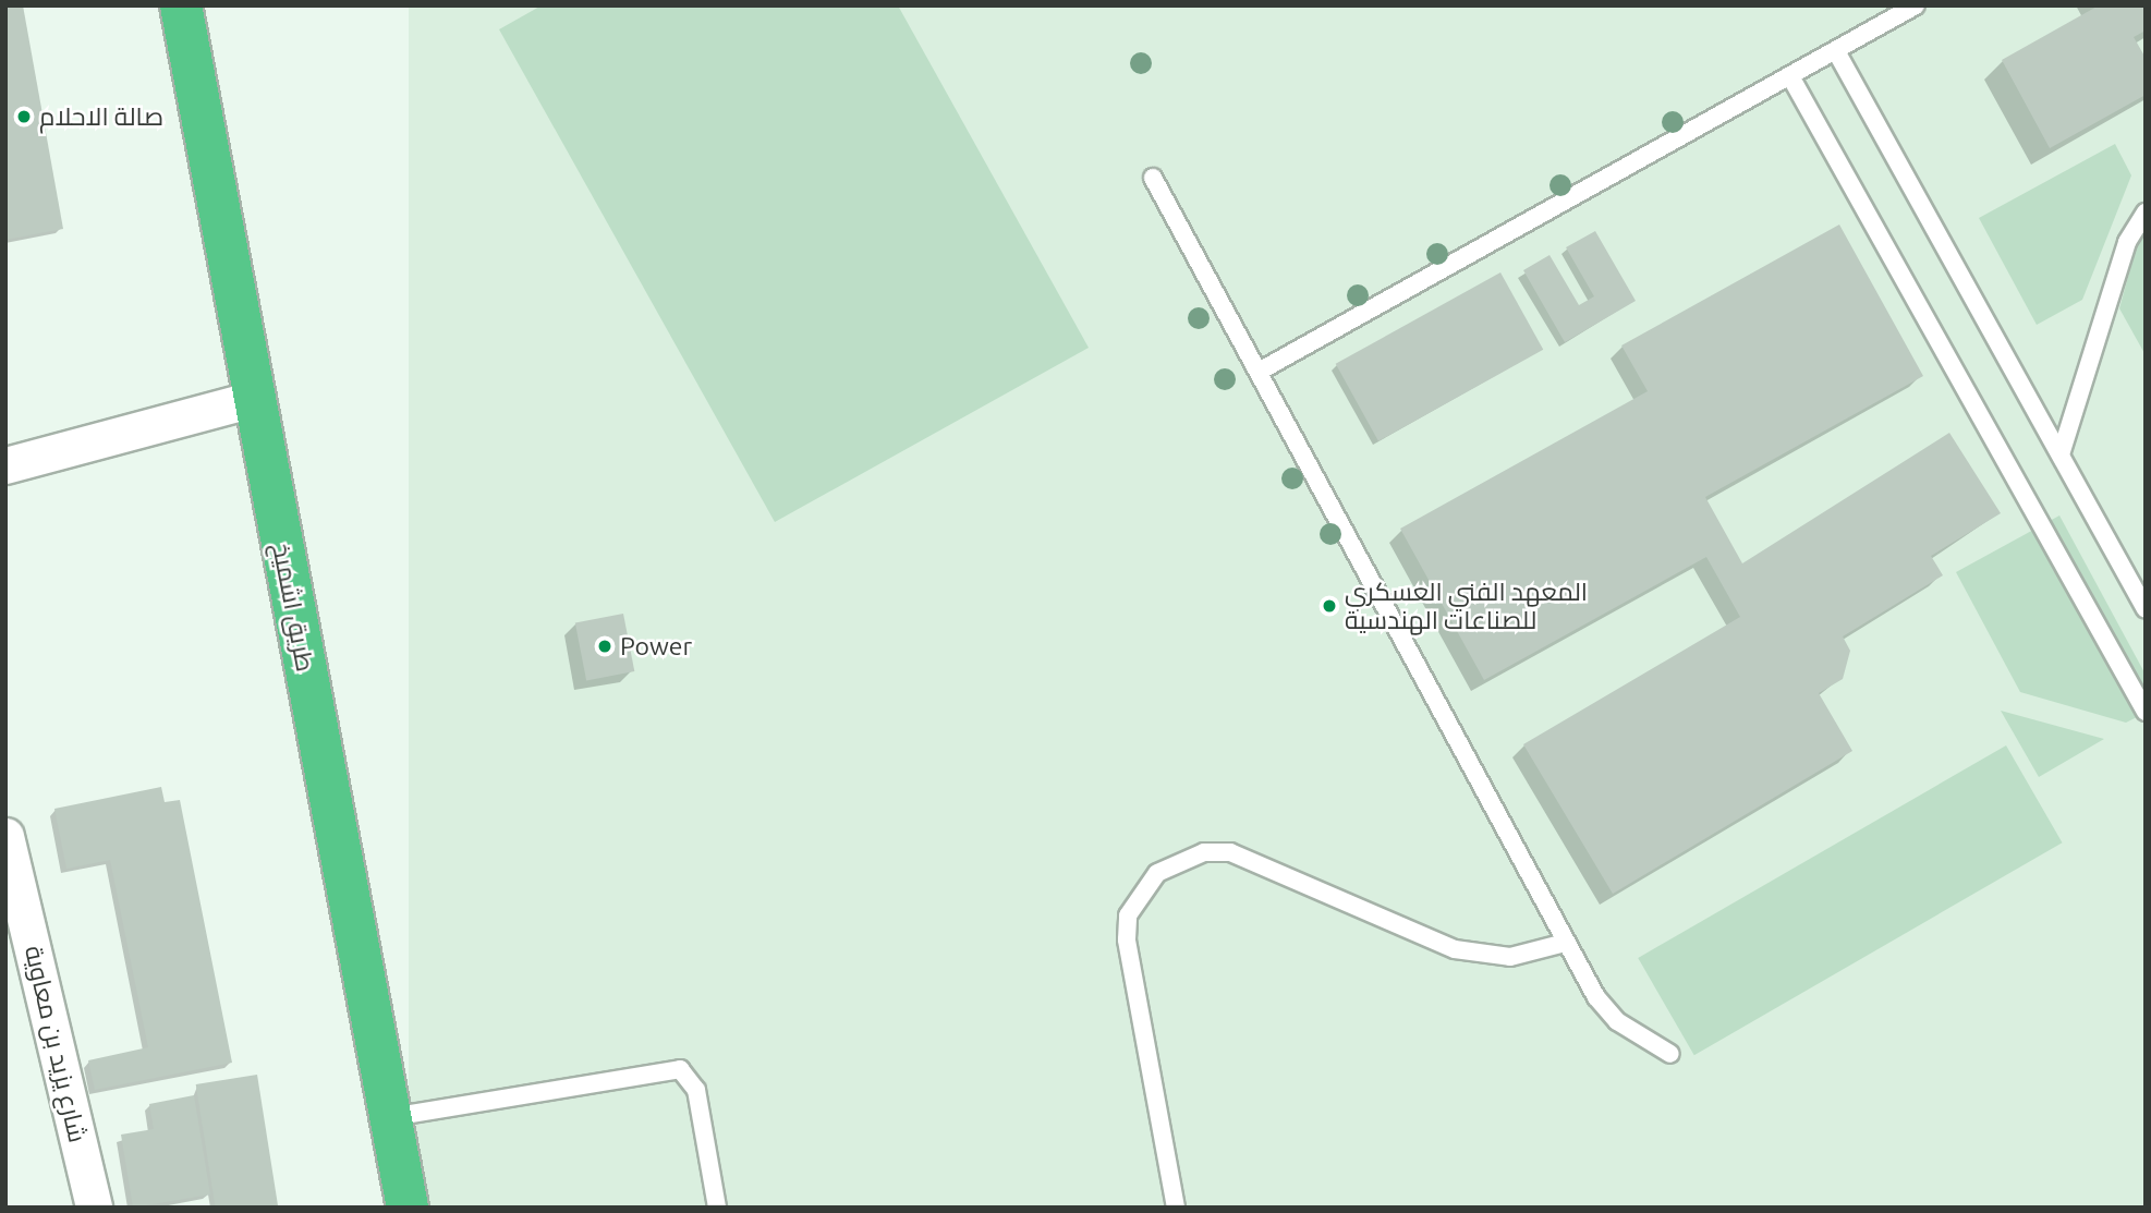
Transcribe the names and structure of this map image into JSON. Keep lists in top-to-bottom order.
{
  "streets": {
    "highway": ["طريق اشميخ"],
    "street": ["شارع يزيد بن معاوية"]
  },
  "places": ["صالة الاحلام", "المعهد الفني العسكري للصناعات الهندسية", "Power"]
}
